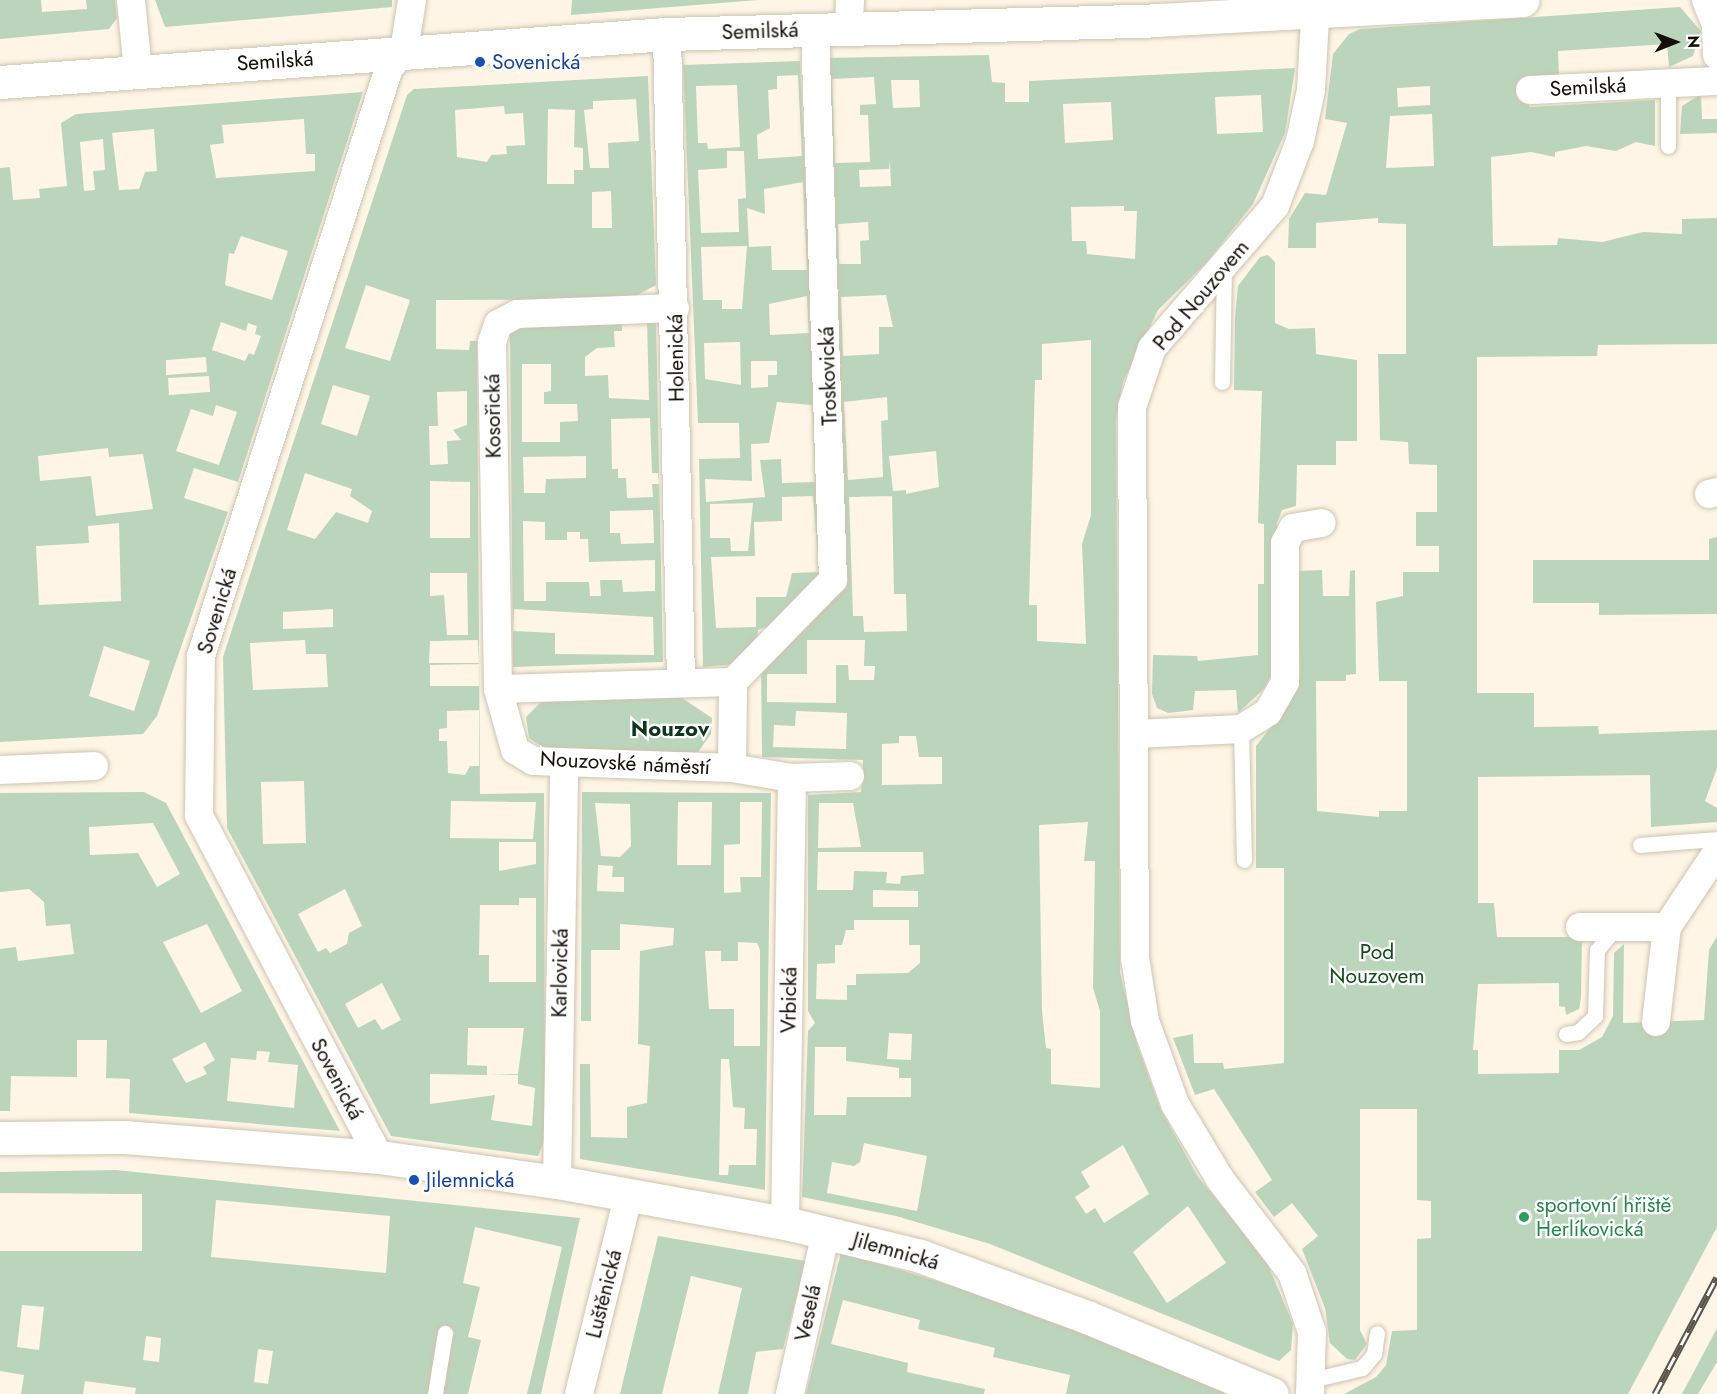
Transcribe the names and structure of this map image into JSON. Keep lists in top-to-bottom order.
{
  "streets": {
    "street": [
      "Semilská",
      "Pod Nouzovem",
      "Holenická",
      "Troskovická",
      "Kosořická",
      "Sovenická",
      "Nouzovské náměstí",
      "Karlovická",
      "Vrbická",
      "Jilemnická",
      "Luštěnická",
      "Veselá"
    ]
  },
  "crossings": [
    ["Semilská", "Pod Nouzovem"],
    ["Semilská", "Holenická"],
    ["Semilská", "Troskovická"],
    ["Semilská", "Sovenická"],
    ["Holenická", "Kosořická"],
    ["Troskovická", "Nouzovské náměstí"],
    ["Kosořická", "Nouzovské náměstí"],
    ["Sovenická", "Jilemnická"],
    ["Nouzovské náměstí", "Karlovická"],
    ["Karlovická", "Jilemnická"],
    ["Vrbická", "Jilemnická"],
    ["Jilemnická", "Luštěnická"],
    ["Jilemnická", "Veselá"]
  ],
  "districts": ["Nouzov"],
  "parks": ["Pod Nouzovem"],
  "places": ["Sovenická", "Jilemnická", "sportovní hřiště Herlíkovická"],
  "north": "right"
}
